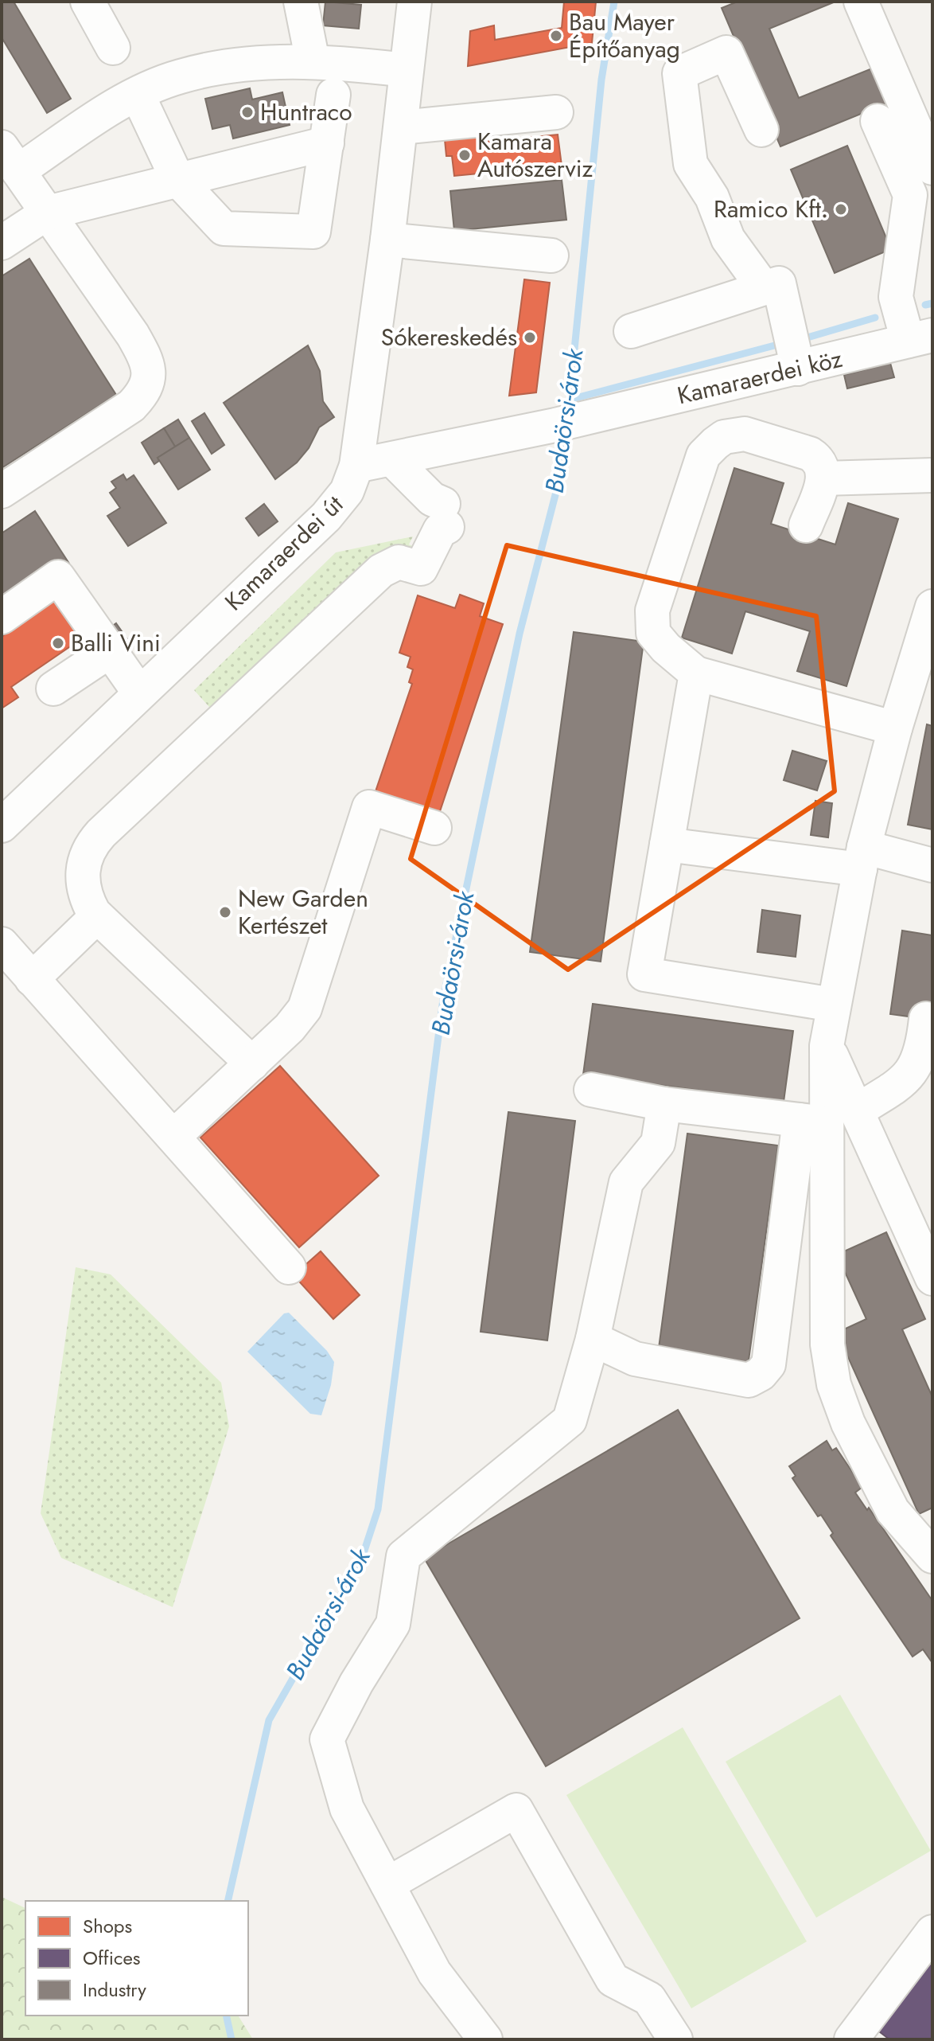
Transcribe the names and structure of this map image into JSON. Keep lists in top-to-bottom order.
{
  "streets": {
    "street": ["Kamaraerdei köz", "Kamaraerdei út"]
  },
  "crossings": [
    ["Kamaraerdei köz", "Kamaraerdei út"]
  ],
  "water": ["Budaörsi-árok"],
  "places": [
    "Bau Mayer Építőanyag",
    "Huntraco",
    "Kamara Autószerviz",
    "Ramico Kft.",
    "Sókereskedés",
    "Balli Vini",
    "New Garden Kertészet"
  ],
  "legend": ["Shops", "Offices", "Industry"]
}
